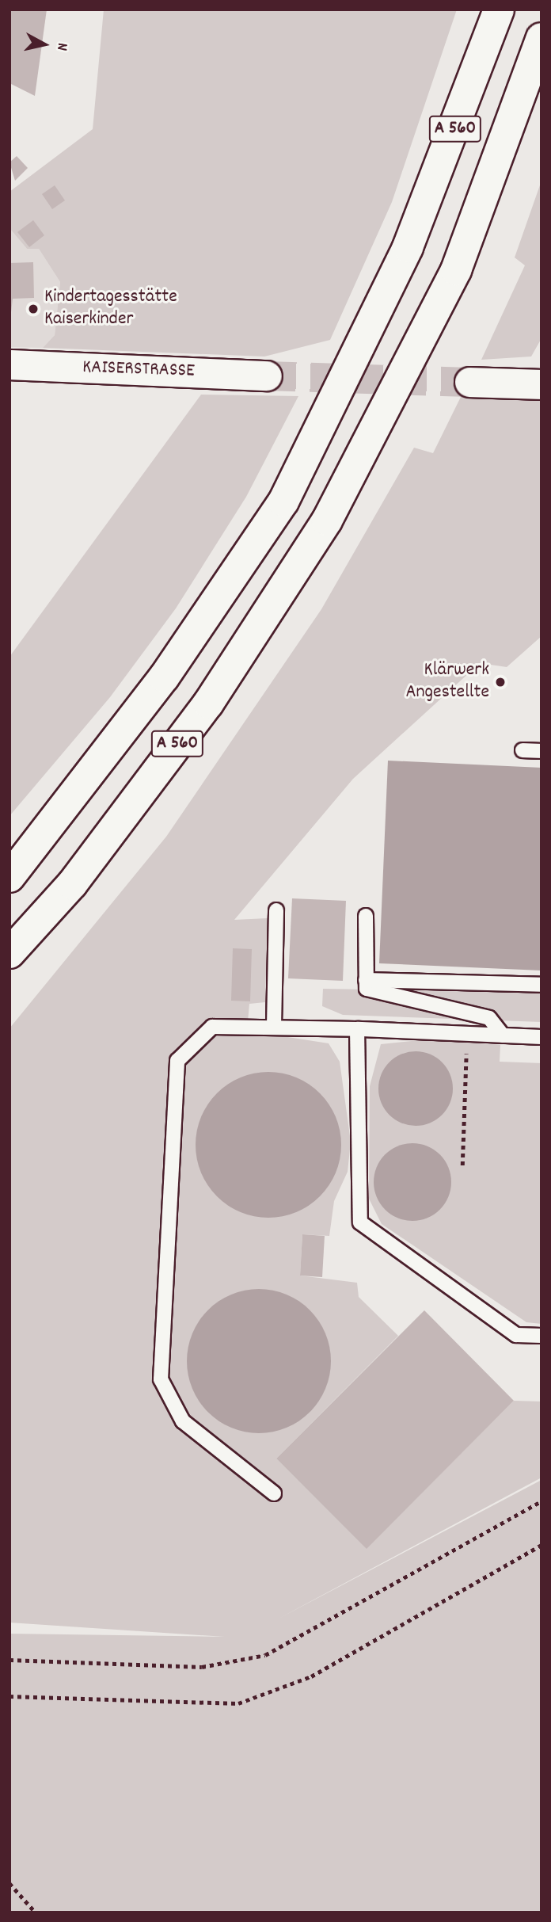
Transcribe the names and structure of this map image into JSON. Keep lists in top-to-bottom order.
{
  "streets": {
    "highway": ["A 560"],
    "street": ["KAISERSTRASSE"]
  },
  "places": ["Kindertagesstätte Kaiserkinder", "Klärwerk Angestellte"],
  "north": "right"
}
